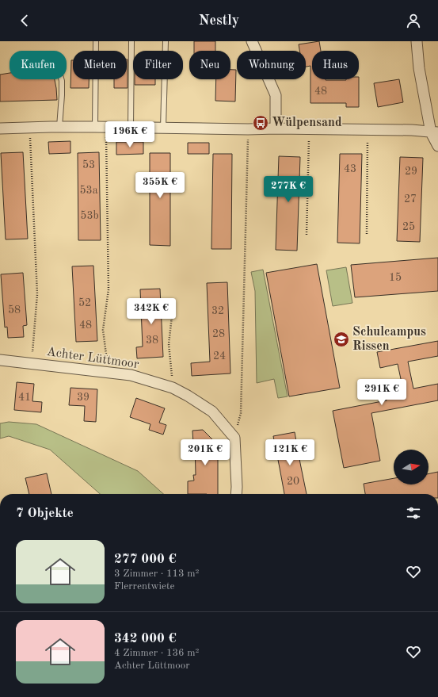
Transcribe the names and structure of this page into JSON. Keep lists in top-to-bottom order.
{
  "streets": {
    "street": ["Achter Lüttmoor"]
  },
  "places": {
    "bus stop": ["Wülpensand"],
    "school or university": ["Schulcampus Rissen"]
  },
  "house_numbers": [
    "48",
    "53",
    "43",
    "29",
    "53a",
    "27",
    "53b",
    "25",
    "15",
    "52",
    "58",
    "32",
    "48",
    "28",
    "38",
    "24",
    "41",
    "39",
    "20"
  ],
  "north": "right",
  "page": {
    "header": "Nestly",
    "chip": [
      "Kaufen",
      "Mieten",
      "Filter",
      "Neu",
      "Wohnung",
      "Haus"
    ],
    "price": [
      "196K €",
      "355K €",
      "277K €",
      "342K €",
      "291K €",
      "201K €",
      "121K €"
    ],
    "heading": "7 Objekte",
    "list": [
      {
        "name": "277 000 €",
        "note": "3 Zimmer · 113 m² · Flerrentwiete"
      },
      {
        "name": "342 000 €",
        "note": "4 Zimmer · 136 m² · Achter Lüttmoor"
      }
    ]
  }
}
